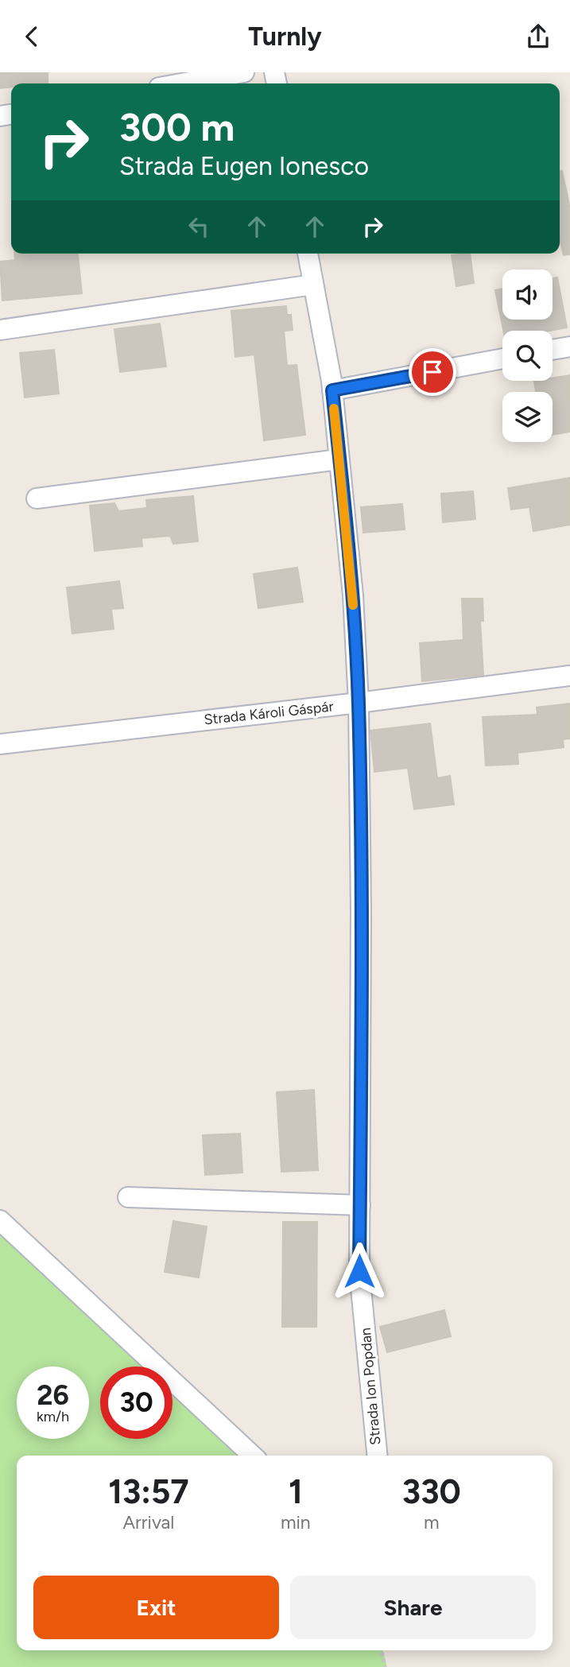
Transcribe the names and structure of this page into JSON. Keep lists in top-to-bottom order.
{
  "streets": {
    "street": ["Strada Károli Gáspár", "Strada Ion Popdan"]
  },
  "crossings": [
    ["Strada Károli Gáspár", "Strada Ion Popdan"]
  ],
  "page": {
    "header": "Turnly",
    "turn": ["300 m", "Strada Eugen Ionesco"],
    "speed": "26 km/h",
    "limit": "30",
    "eta": [
      "13:57",
      "Arrival",
      "1",
      "min",
      "330",
      "m"
    ],
    "buttons": ["Exit", "Share"]
  }
}
